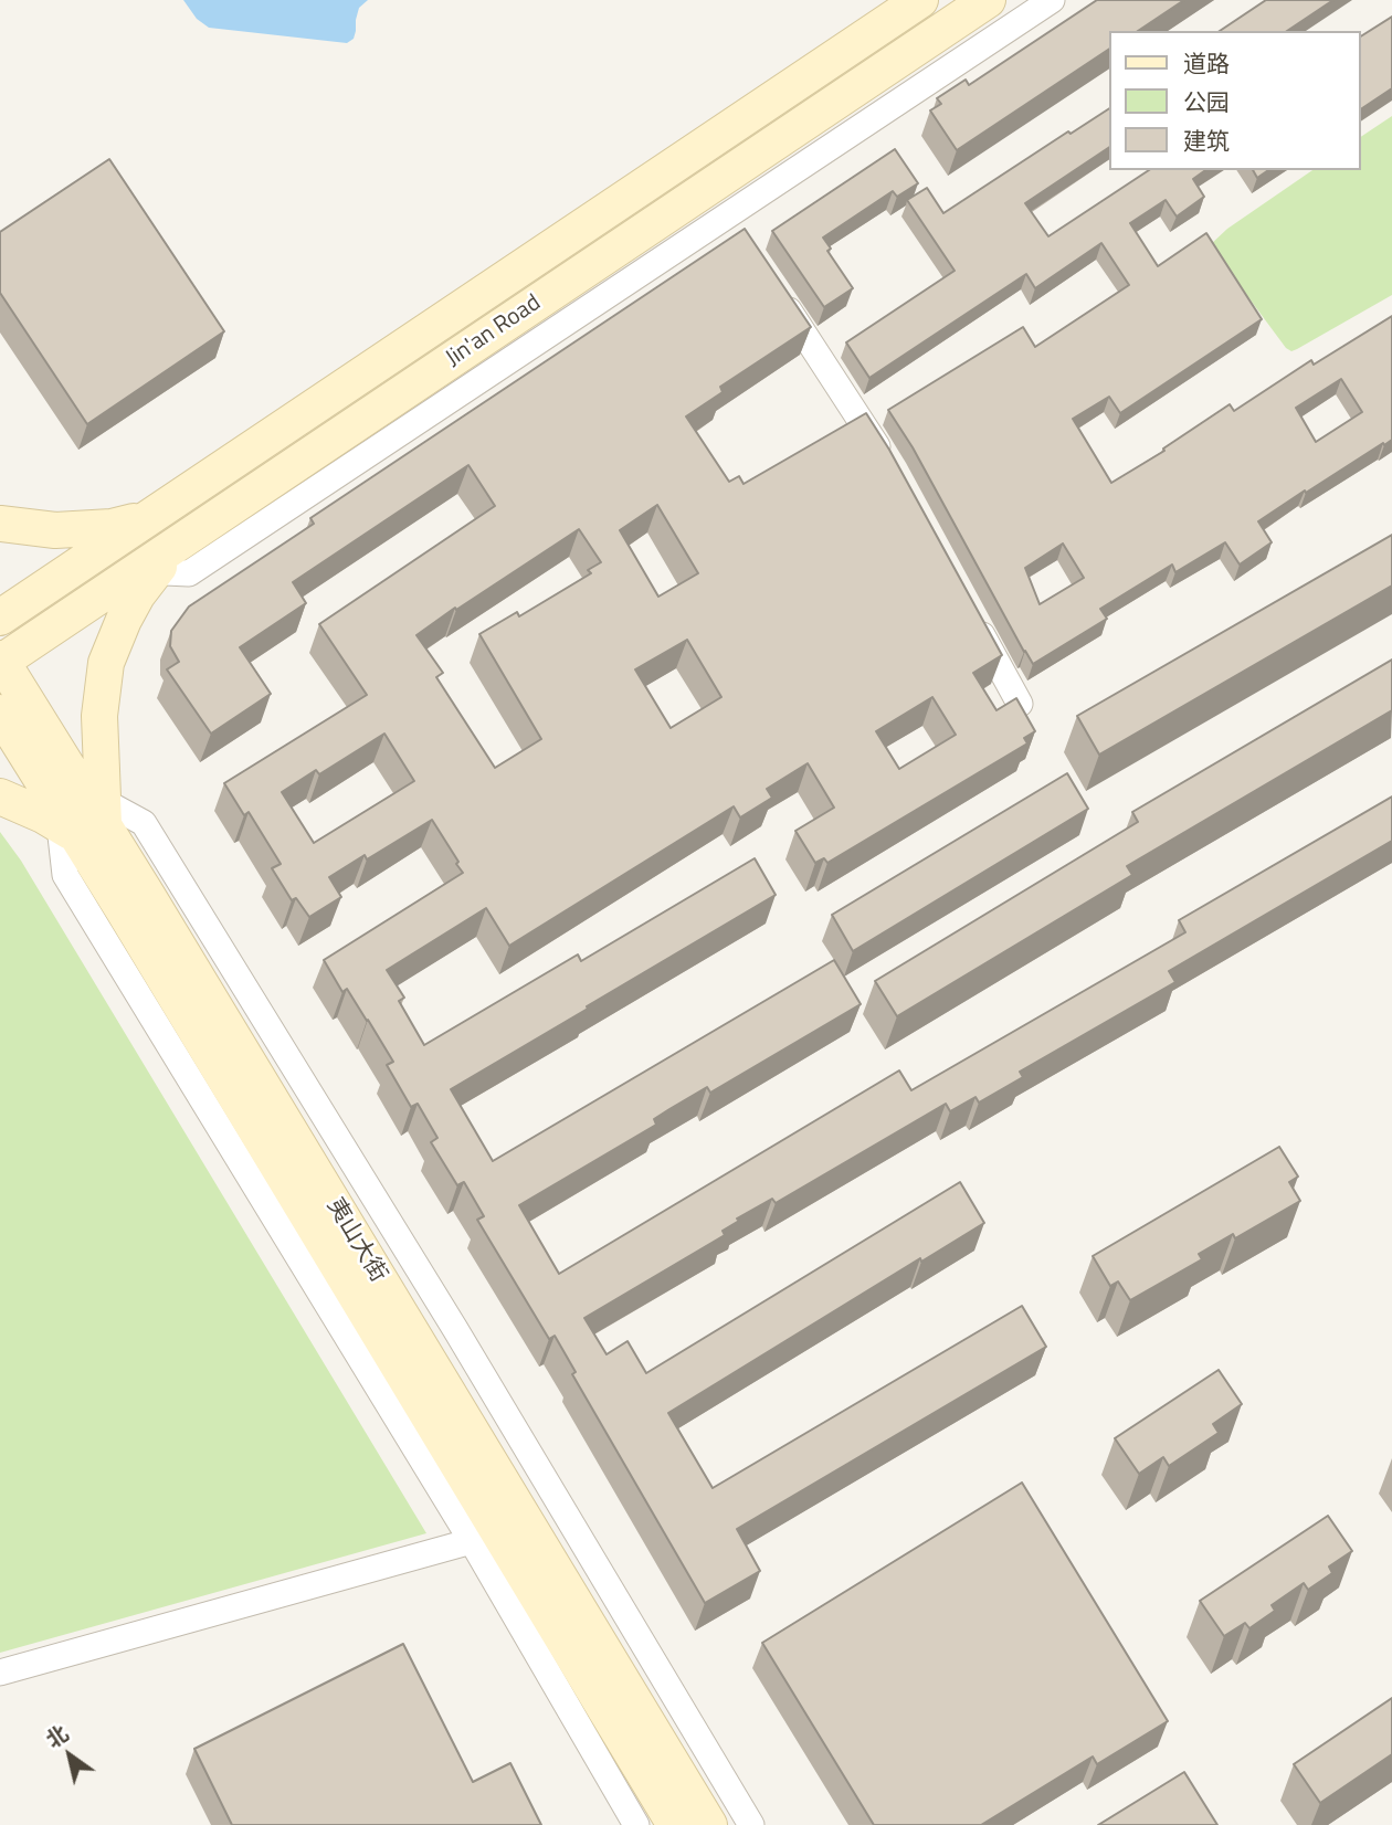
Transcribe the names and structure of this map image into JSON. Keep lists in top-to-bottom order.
{
  "streets": {
    "main road": ["Jin'an Road", "夷山大街"]
  },
  "crossings": [
    ["Jin'an Road", "夷山大街"]
  ],
  "legend": ["道路", "公园", "建筑"],
  "north": "top left"
}
